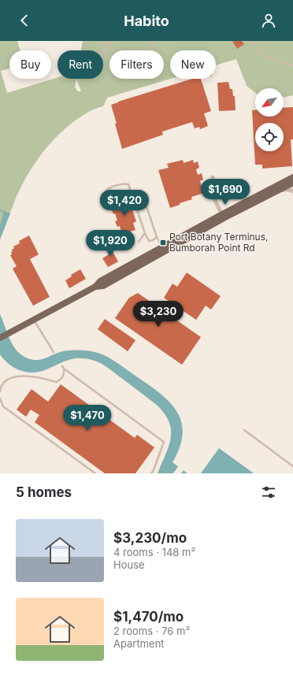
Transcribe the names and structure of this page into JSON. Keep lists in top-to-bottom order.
{
  "places": {
    "transit": ["Port Botany Terminus, Bumborah Point Rd"]
  },
  "north": "bottom left",
  "page": {
    "header": "Habito",
    "chip": [
      "Buy",
      "Rent",
      "Filters",
      "New"
    ],
    "price": [
      "$1,690",
      "$1,420",
      "$1,920",
      "$3,230",
      "$1,470"
    ],
    "heading": "5 homes",
    "list": [
      {
        "name": "$3,230/mo",
        "note": "4 rooms · 148 m² · House"
      },
      {
        "name": "$1,470/mo",
        "note": "2 rooms · 76 m² · Apartment"
      }
    ]
  }
}
